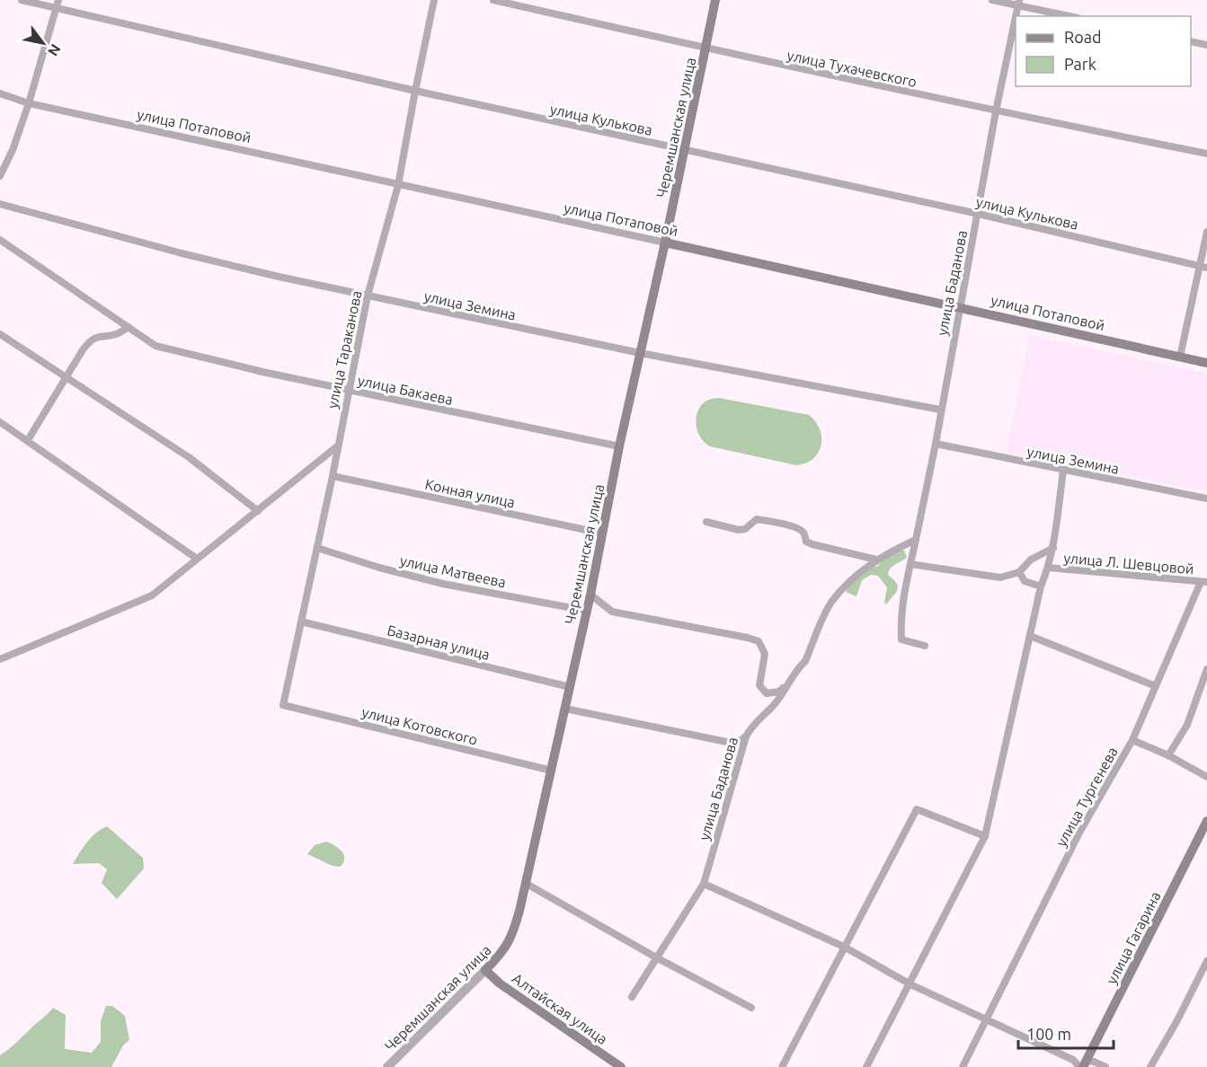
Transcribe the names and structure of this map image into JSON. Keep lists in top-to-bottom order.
{
  "streets": {
    "main road": [
      "улица Потаповой",
      "Черемшанская улица",
      "улица Гагарина",
      "Алтайская улица"
    ],
    "street": [
      "улица Тухачевского",
      "улица Кулькова",
      "улица Баданова",
      "улица Земина",
      "улица Тараканова",
      "улица Бакаева",
      "Конная улица",
      "улица Л. Шевцовой",
      "улица Матвеева",
      "Базарная улица",
      "улица Котовского",
      "улица Тургенева"
    ]
  },
  "crossings": [
    ["улица Тухачевского", "Черемшанская улица"],
    ["улица Тухачевского", "улица Баданова"],
    ["улица Кулькова", "Черемшанская улица"],
    ["улица Кулькова", "улица Баданова"],
    ["улица Кулькова", "улица Тараканова"],
    ["улица Потаповой", "Черемшанская улица"],
    ["улица Потаповой", "улица Баданова"],
    ["улица Потаповой", "улица Тараканова"],
    ["Черемшанская улица", "улица Земина"],
    ["Черемшанская улица", "улица Бакаева"],
    ["Черемшанская улица", "Конная улица"],
    ["Черемшанская улица", "улица Матвеева"],
    ["Черемшанская улица", "Базарная улица"],
    ["Черемшанская улица", "улица Котовского"],
    ["Черемшанская улица", "Алтайская улица"],
    ["улица Баданова", "улица Земина"],
    ["улица Земина", "улица Тараканова"],
    ["улица Тараканова", "улица Бакаева"],
    ["улица Тараканова", "Конная улица"],
    ["улица Тараканова", "улица Матвеева"],
    ["улица Тараканова", "Базарная улица"],
    ["улица Тараканова", "улица Котовского"],
    ["улица Л. Шевцовой", "улица Тургенева"]
  ],
  "legend": ["Road", "Park"],
  "scale_bar": "100 m",
  "north": "bottom right"
}
